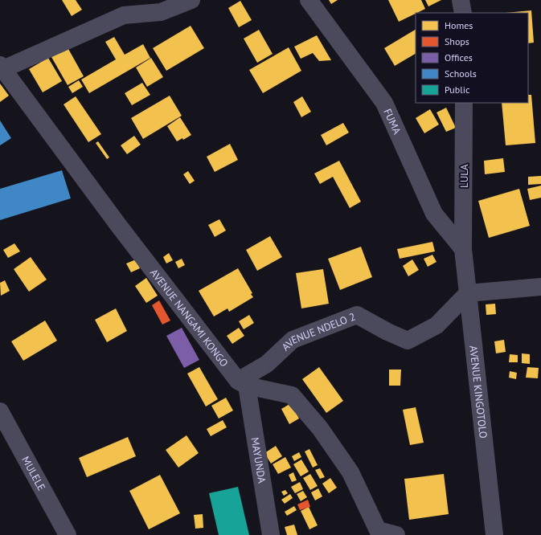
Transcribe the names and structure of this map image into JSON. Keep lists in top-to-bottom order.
{
  "streets": {
    "street": [
      "FUMA",
      "LULA",
      "AVENUE NANGAMI KONGO",
      "AVENUE NDELO 2",
      "AVENUE KINGOTOLO",
      "MAYUNDA",
      "MULELE"
    ]
  },
  "crossings": [
    ["FUMA", "LULA"],
    ["FUMA", "AVENUE KINGOTOLO"],
    ["LULA", "AVENUE KINGOTOLO"],
    ["AVENUE NANGAMI KONGO", "AVENUE NDELO 2"],
    ["AVENUE NANGAMI KONGO", "MAYUNDA"],
    ["AVENUE NDELO 2", "AVENUE KINGOTOLO"],
    ["AVENUE NDELO 2", "MAYUNDA"]
  ],
  "legend": [
    "Homes",
    "Shops",
    "Offices",
    "Schools",
    "Public"
  ]
}
